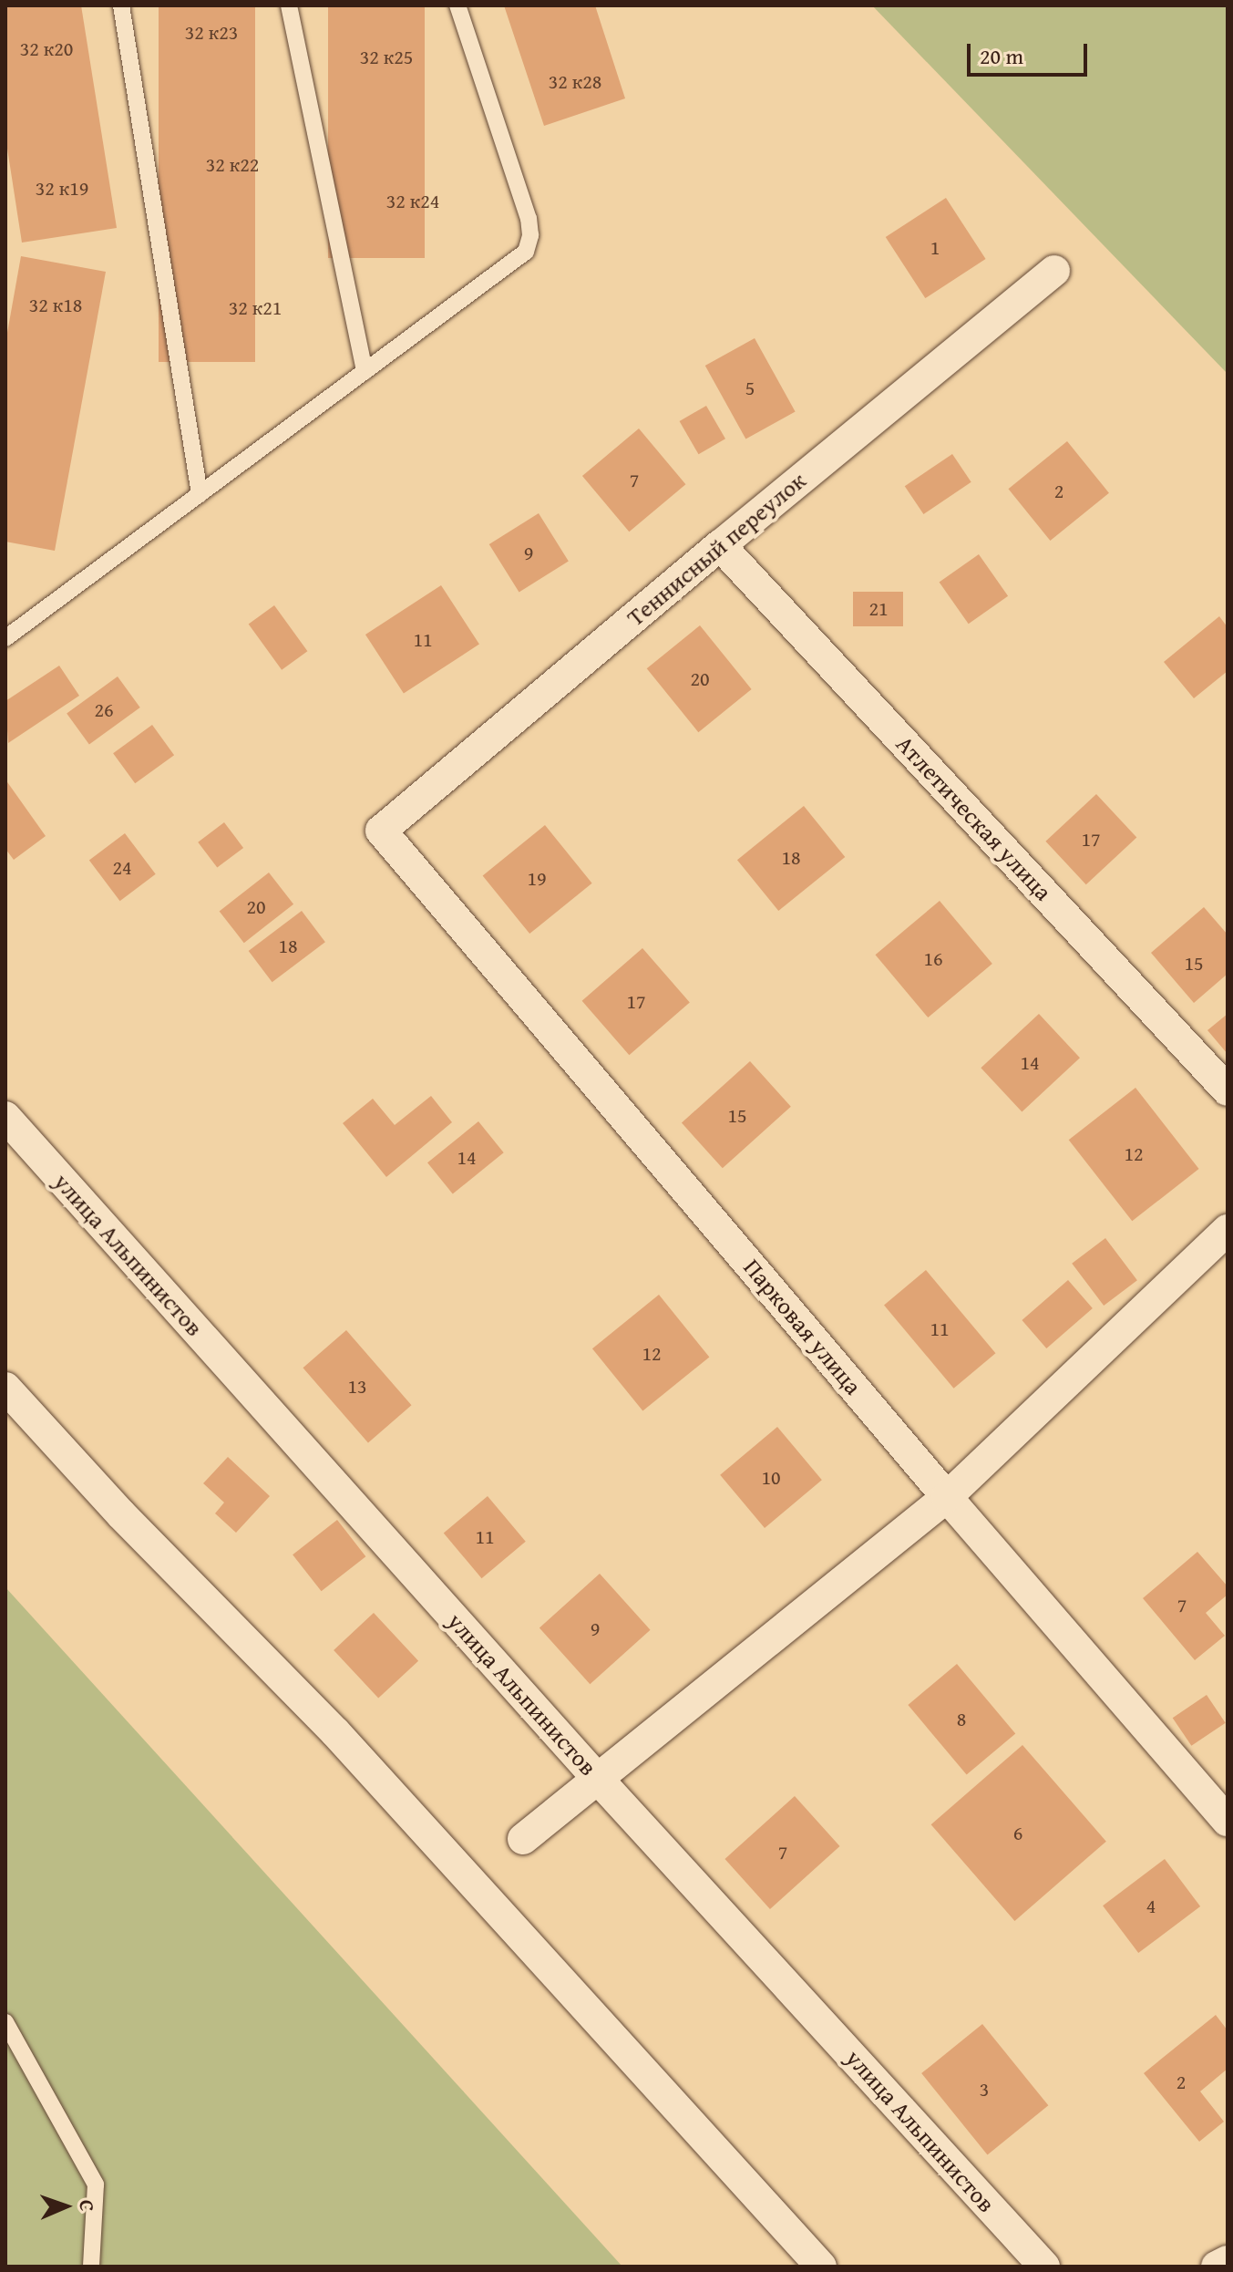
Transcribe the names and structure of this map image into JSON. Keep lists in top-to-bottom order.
{
  "streets": {
    "street": [
      "Теннисный переулок",
      "Атлетическая улица",
      "улица Альпинистов",
      "Парковая улица"
    ]
  },
  "crossings": [
    ["Теннисный переулок", "Атлетическая улица"],
    ["Теннисный переулок", "Парковая улица"]
  ],
  "house_numbers": [
    "32 к23",
    "32 к20",
    "32 к25",
    "32 к28",
    "32 к22",
    "32 к19",
    "32 к24",
    "1",
    "32 к18",
    "32 к21",
    "5",
    "7",
    "2",
    "9",
    "21",
    "11",
    "20",
    "26",
    "17",
    "18",
    "24",
    "19",
    "20",
    "18",
    "16",
    "15",
    "17",
    "14",
    "15",
    "12",
    "14",
    "11",
    "12",
    "13",
    "10",
    "11",
    "7",
    "9",
    "8",
    "6",
    "7",
    "4",
    "2",
    "3"
  ],
  "scale_bar": "20 m",
  "north": "right"
}
